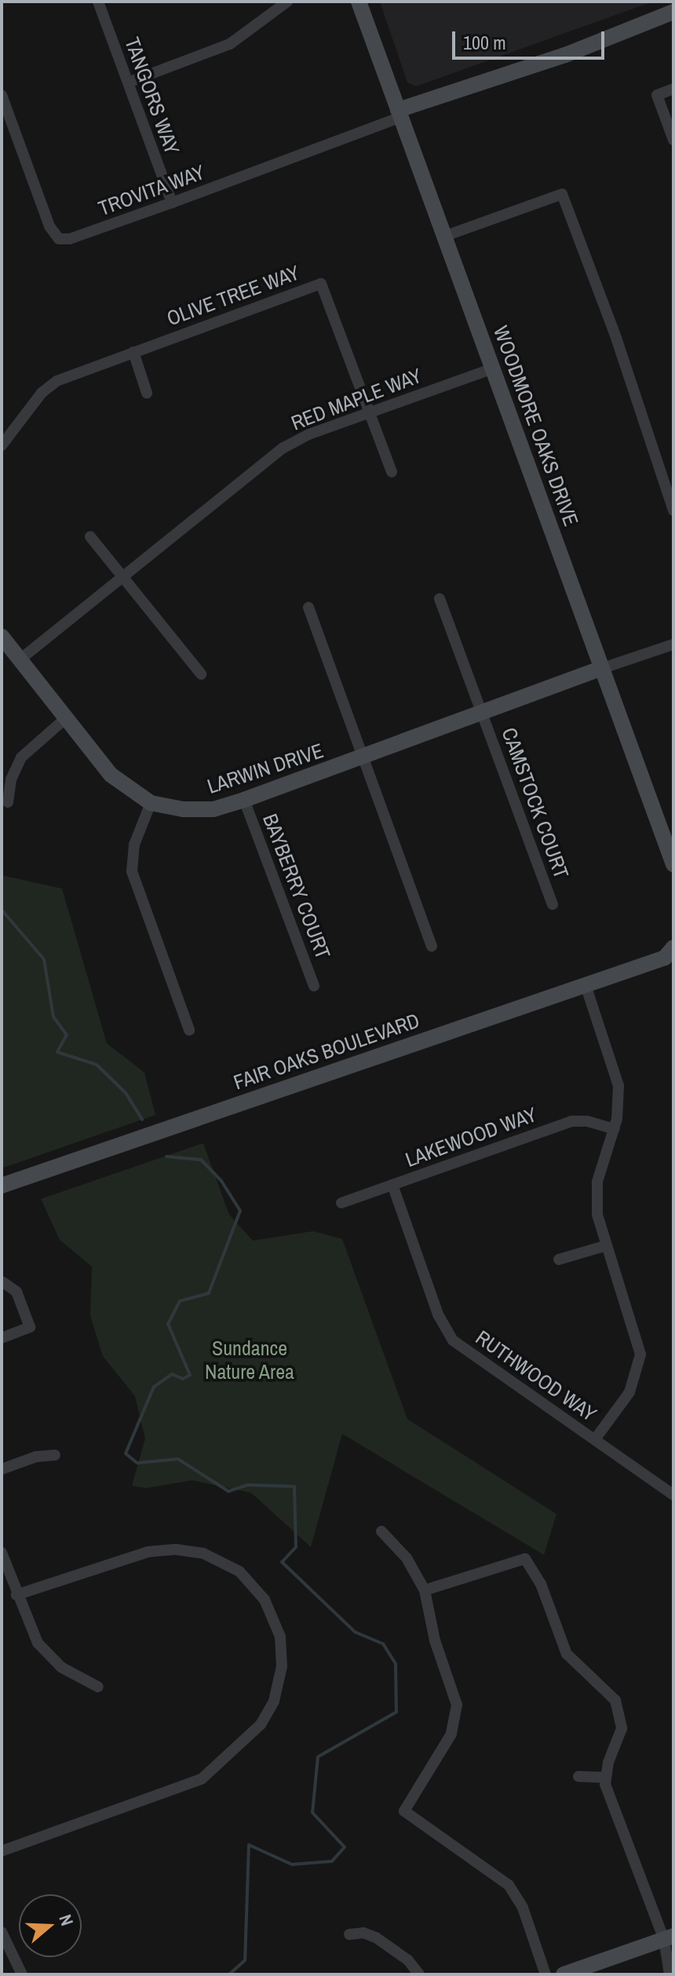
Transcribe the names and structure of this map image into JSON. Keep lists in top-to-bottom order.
{
  "streets": {
    "street": [
      "TANGORS WAY",
      "TROVITA WAY",
      "OLIVE TREE WAY",
      "RED MAPLE WAY",
      "WOODMORE OAKS DRIVE",
      "LARWIN DRIVE",
      "CAMSTOCK COURT",
      "BAYBERRY COURT",
      "FAIR OAKS BOULEVARD",
      "LAKEWOOD WAY",
      "RUTHWOOD WAY"
    ]
  },
  "crossings": [
    ["TANGORS WAY", "TROVITA WAY"],
    ["TROVITA WAY", "WOODMORE OAKS DRIVE"],
    ["OLIVE TREE WAY", "RED MAPLE WAY"],
    ["RED MAPLE WAY", "WOODMORE OAKS DRIVE"],
    ["RED MAPLE WAY", "LARWIN DRIVE"],
    ["WOODMORE OAKS DRIVE", "LARWIN DRIVE"],
    ["LARWIN DRIVE", "CAMSTOCK COURT"],
    ["LARWIN DRIVE", "BAYBERRY COURT"],
    ["LAKEWOOD WAY", "RUTHWOOD WAY"]
  ],
  "parks": ["Sundance Nature Area"],
  "scale_bar": "100 m",
  "north": "right"
}
